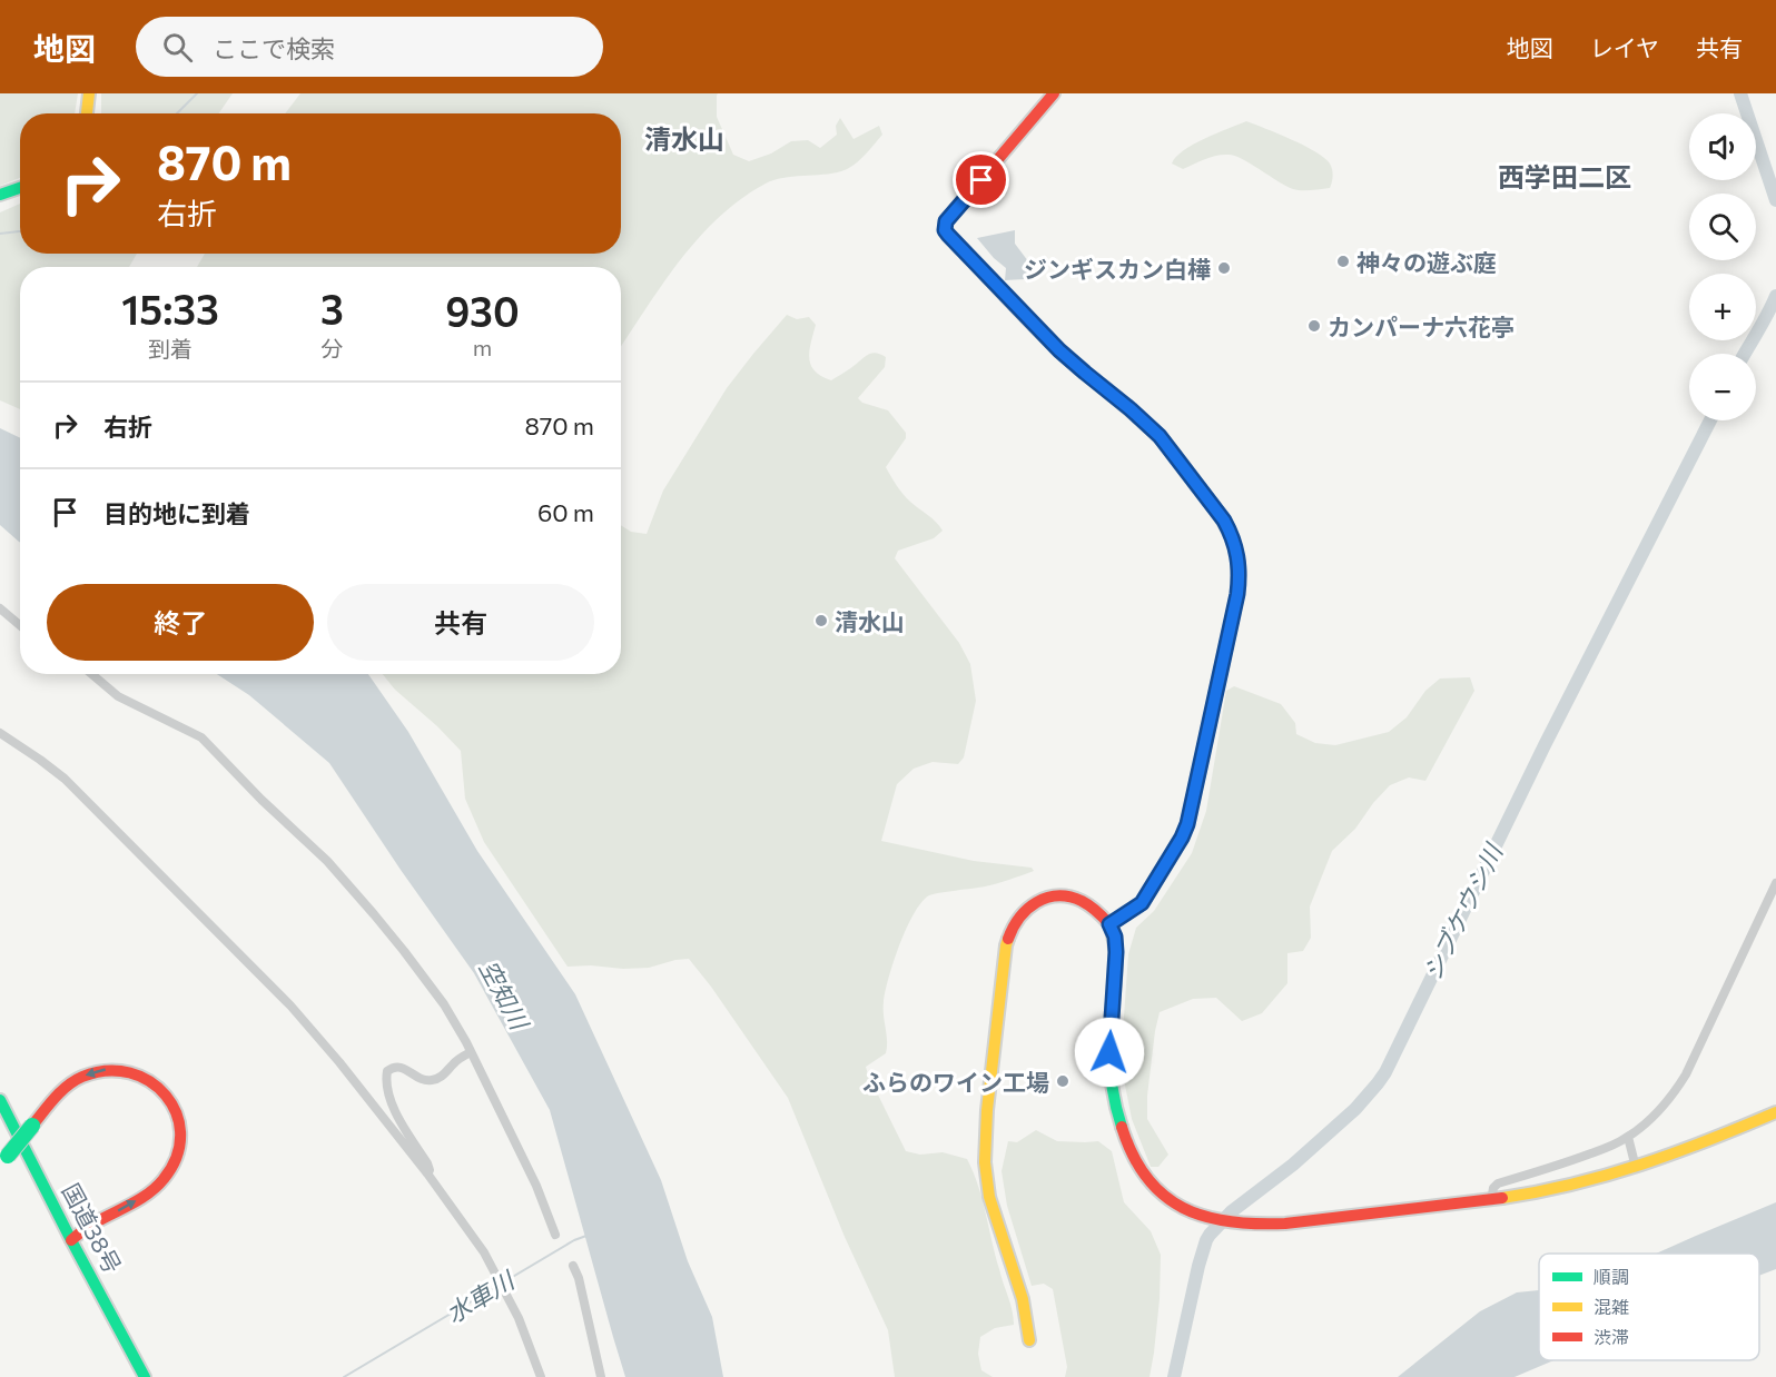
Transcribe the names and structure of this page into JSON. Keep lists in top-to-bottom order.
{
  "streets": {
    "main road": ["国道38号"]
  },
  "districts": ["清水山", "西学田二区"],
  "water": ["シブケウシ川", "空知川", "水車川"],
  "places": [
    "神々の遊ぶ庭",
    "ジンギスカン白樺",
    "カンパーナ六花亭",
    "清水山",
    "ふらのワイン工場"
  ],
  "legend": ["順調", "混雑", "渋滞"],
  "page": {
    "header": "地図",
    "search": "ここで検索",
    "nav": ["地図", "レイヤ", "共有"],
    "map_buttons": ["+", "−"],
    "turn": ["870 m", "右折"],
    "eta": [
      "15:33",
      "到着",
      "3",
      "分",
      "930",
      "m"
    ],
    "list": [
      {
        "name": "右折",
        "value": "870 m"
      },
      {
        "name": "目的地に到着",
        "value": "60 m"
      }
    ],
    "buttons": ["終了", "共有"]
  }
}
